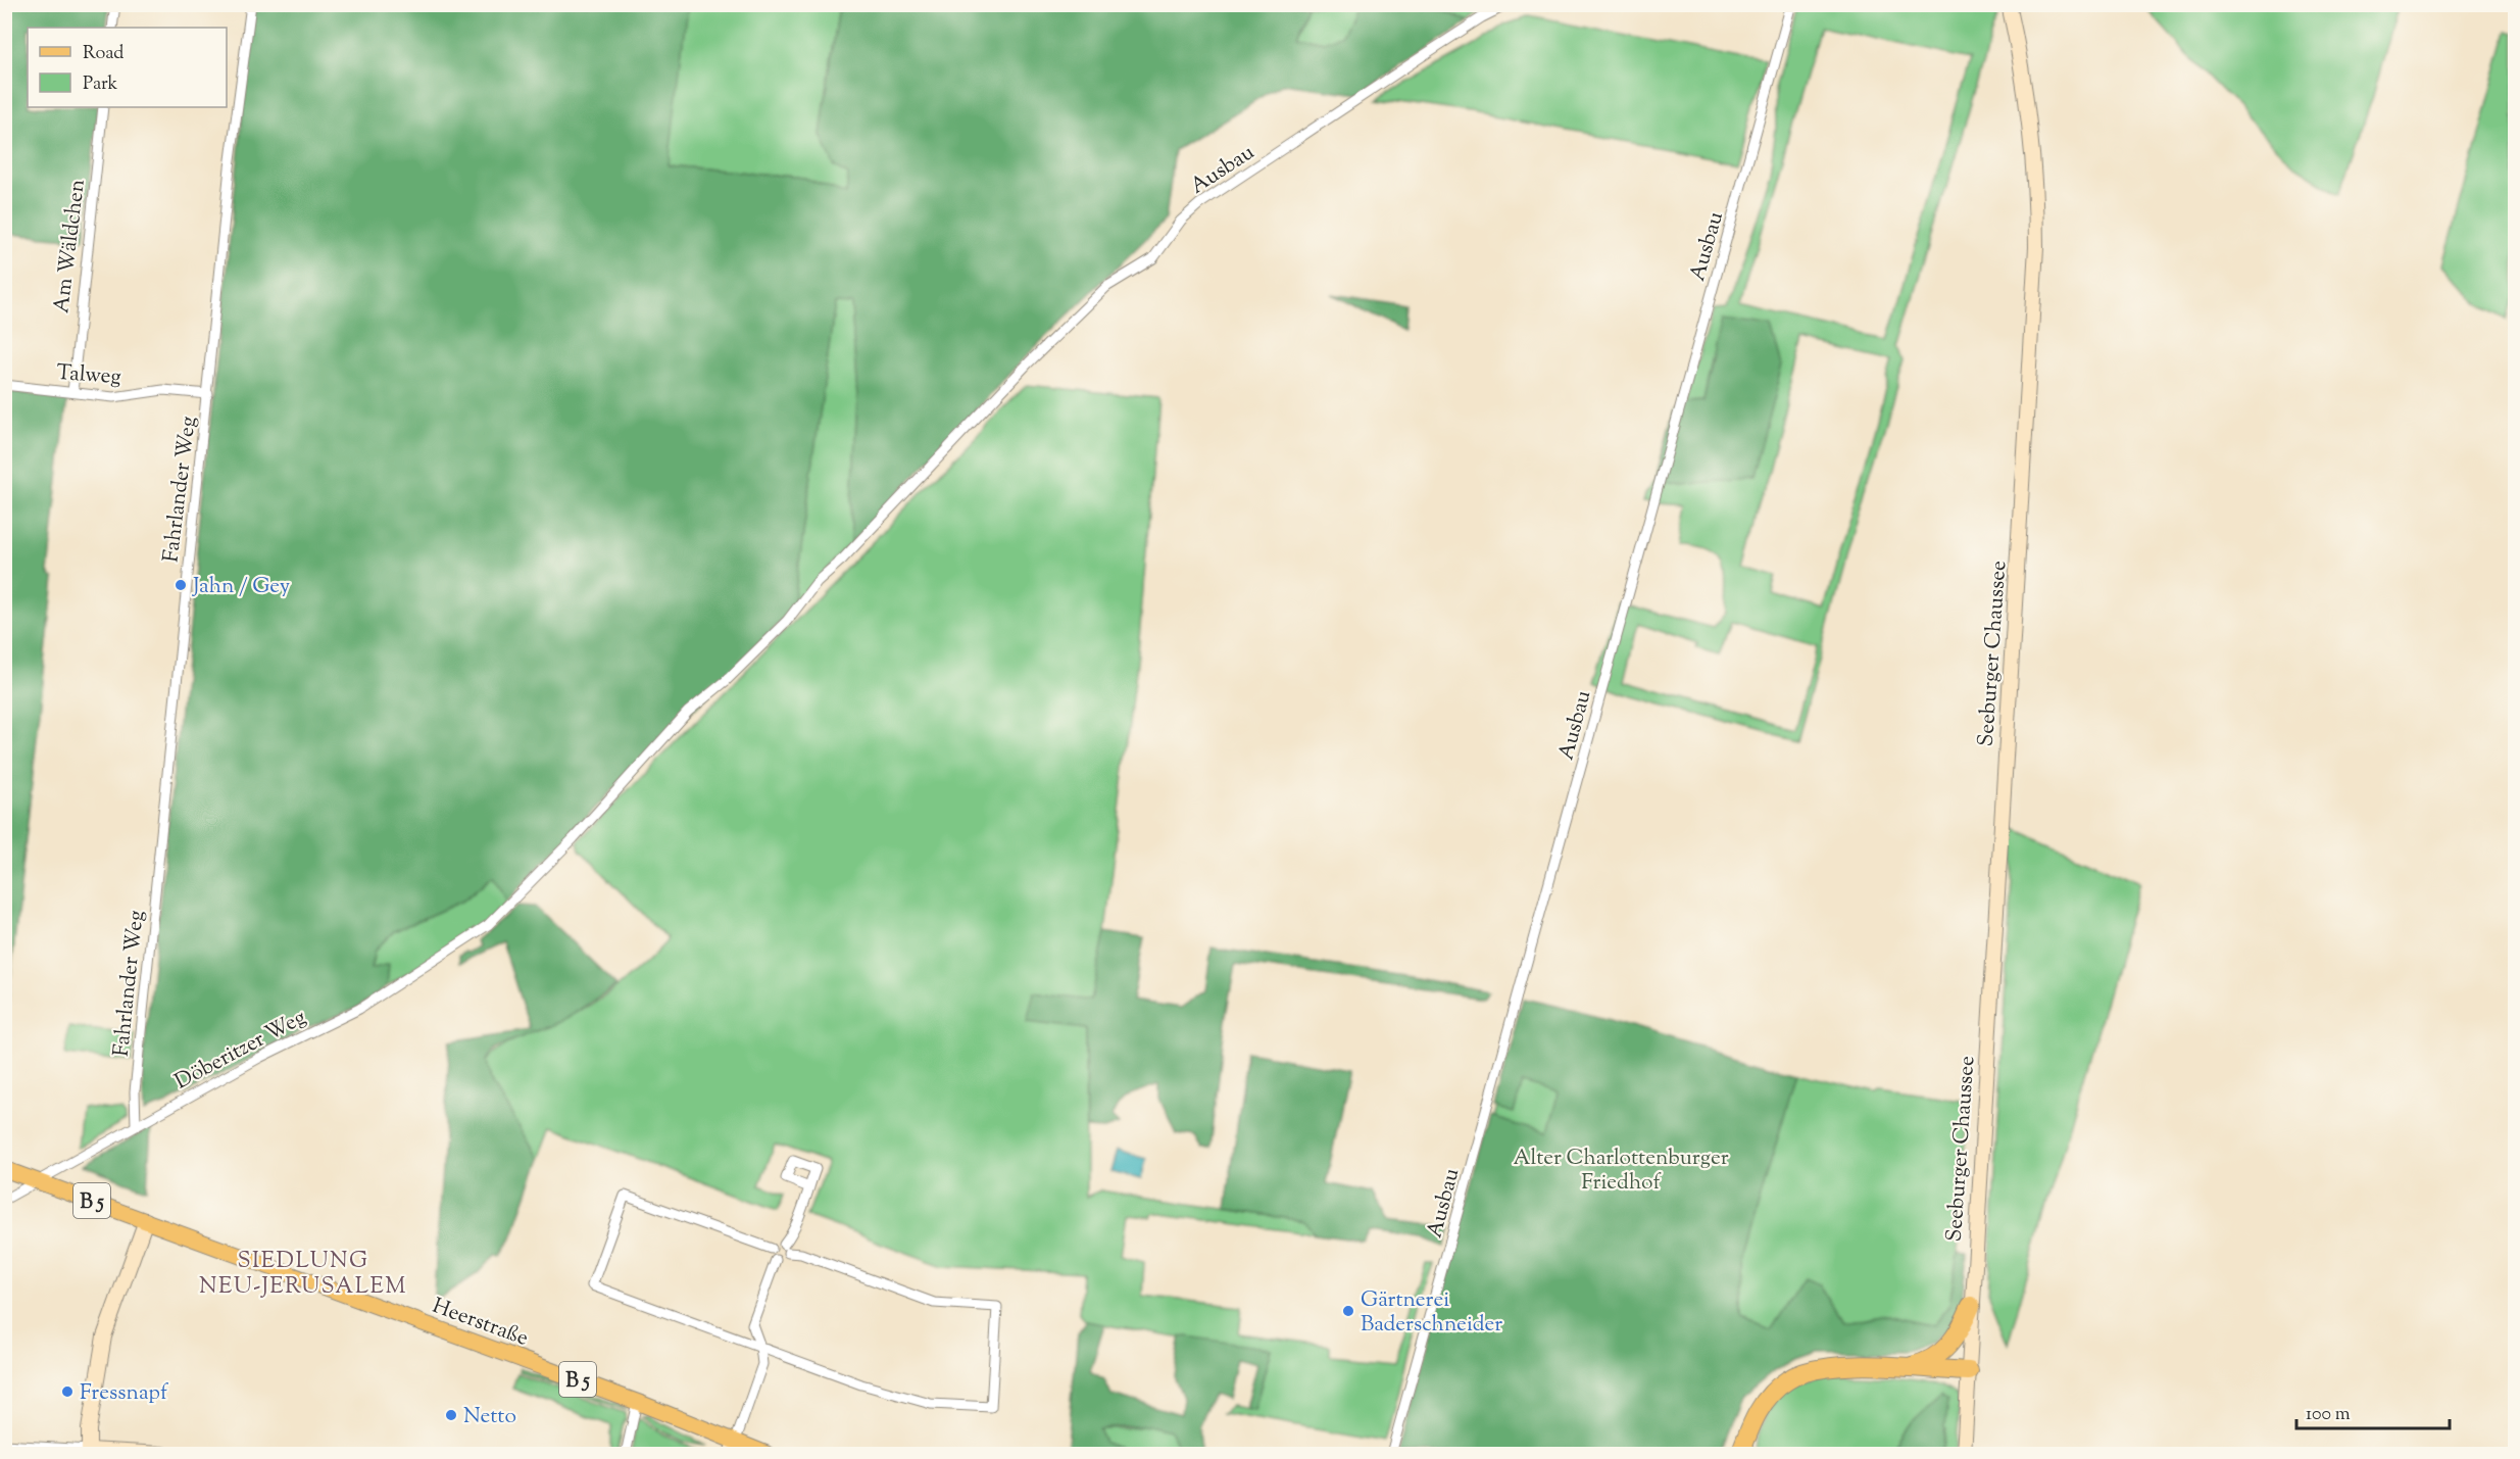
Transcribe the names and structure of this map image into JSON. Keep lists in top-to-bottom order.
{
  "streets": {
    "main road": ["Seeburger Chaussee", "B 5", "Heerstraße"],
    "street": [
      "Ausbau",
      "Am Wäldchen",
      "Talweg",
      "Fahrlander Weg",
      "Döberitzer Weg"
    ]
  },
  "crossings": [
    ["Ausbau", "Döberitzer Weg"],
    ["Am Wäldchen", "Talweg"],
    ["Talweg", "Fahrlander Weg"],
    ["Fahrlander Weg", "Döberitzer Weg"],
    ["Döberitzer Weg", "Heerstraße"]
  ],
  "districts": ["SIEDLUNG NEU-JERUSALEM"],
  "parks": ["Alter Charlottenburger Friedhof"],
  "places": [
    "Jahn / Gey",
    "Gärtnerei Baderschneider",
    "Fressnapf",
    "Netto"
  ],
  "legend": ["Road", "Park"],
  "scale_bar": "100 m"
}
